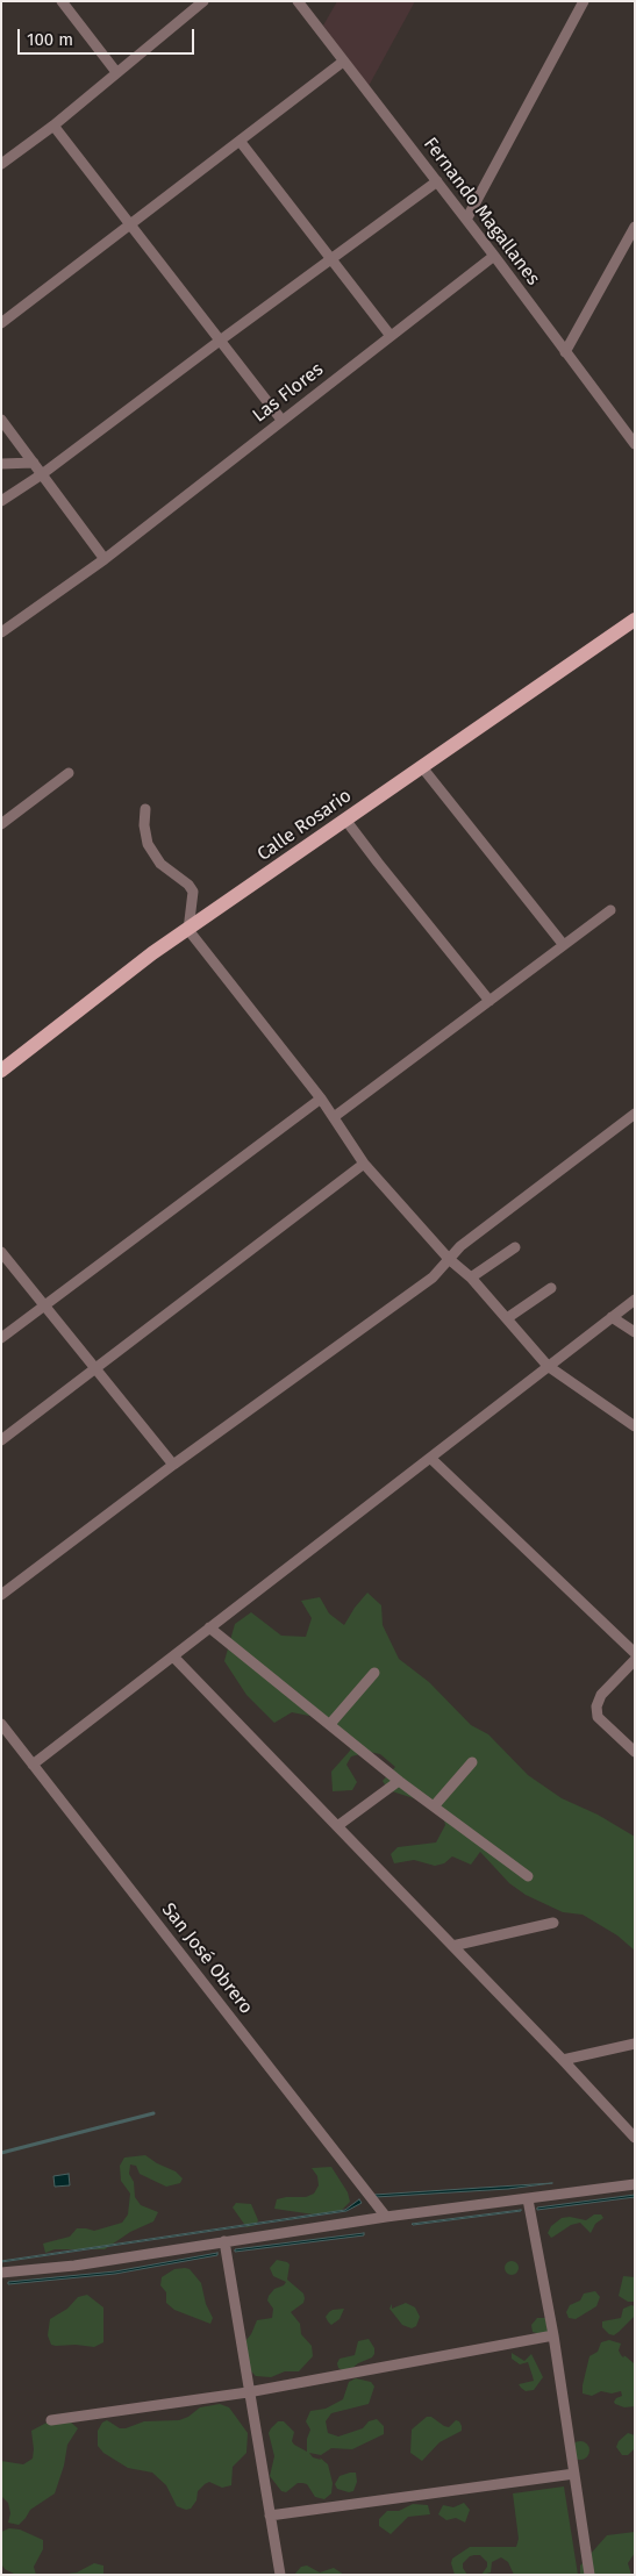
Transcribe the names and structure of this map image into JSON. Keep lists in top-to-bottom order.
{
  "streets": {
    "main road": ["Calle Rosario"],
    "street": ["Fernando Magallanes", "Las Flores", "San José Obrero"]
  },
  "crossings": [
    ["Fernando Magallanes", "Las Flores"]
  ],
  "scale_bar": "100 m"
}
